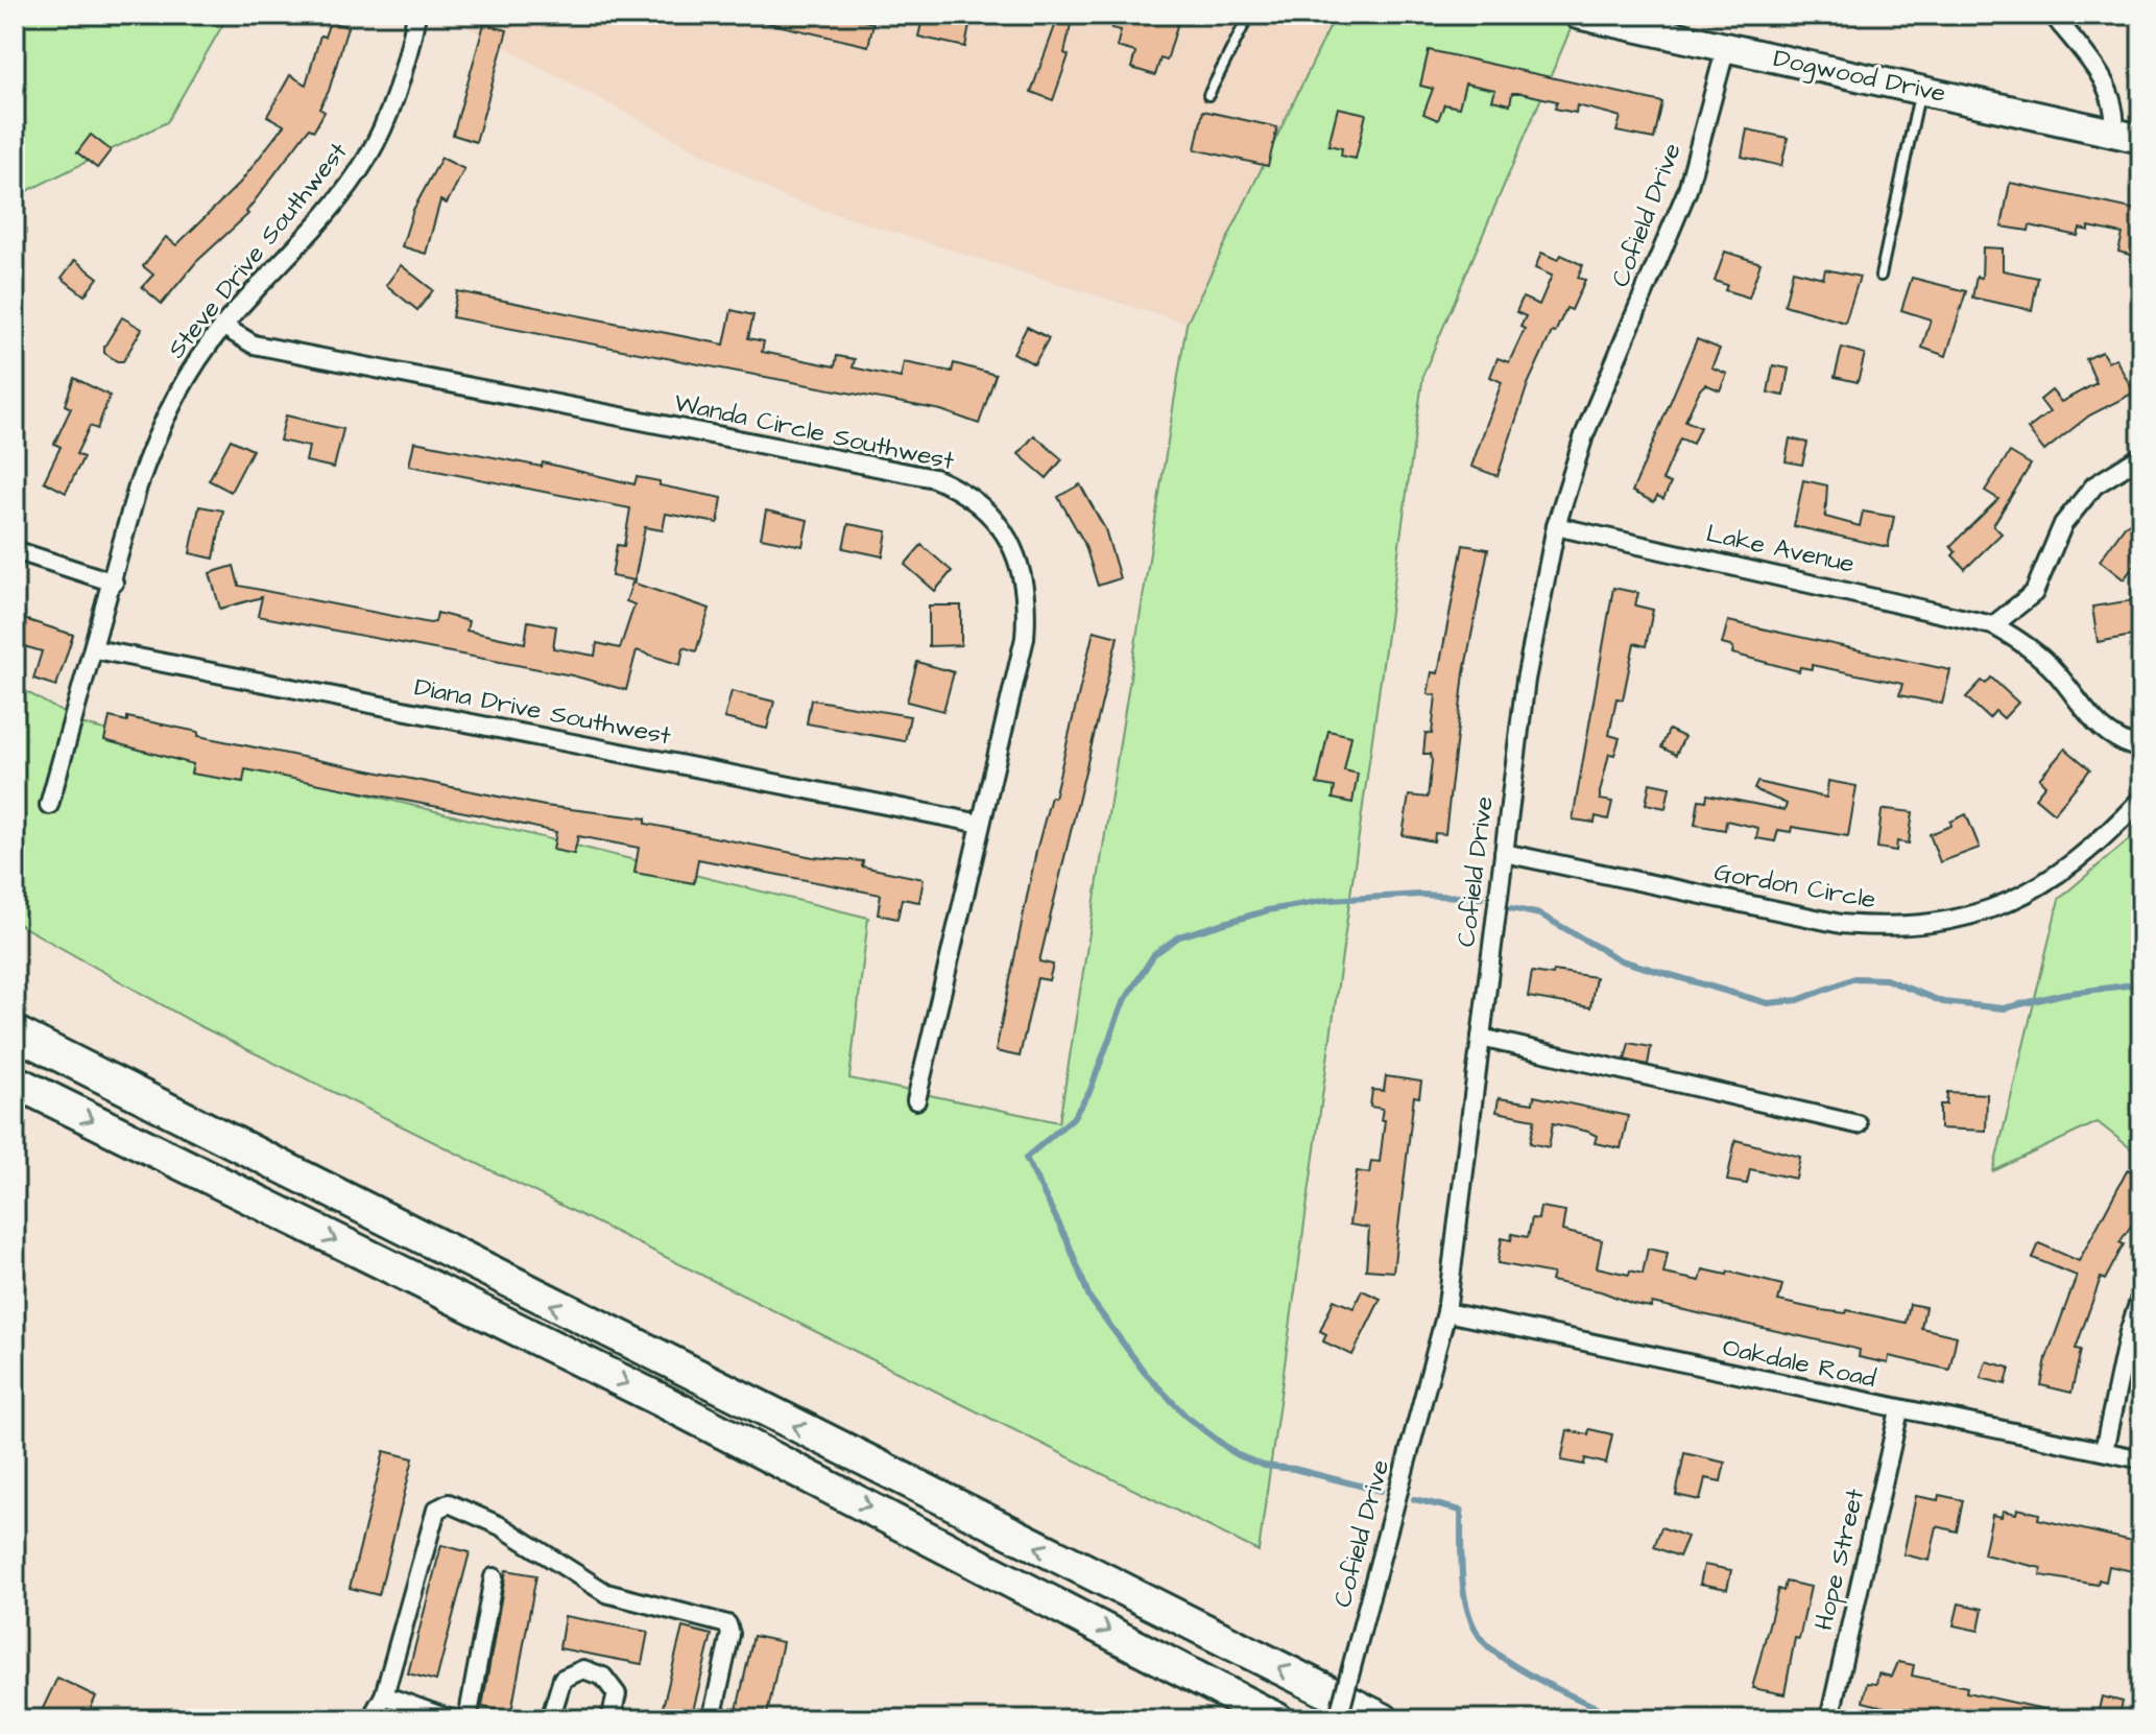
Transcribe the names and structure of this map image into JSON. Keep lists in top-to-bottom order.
{
  "streets": {
    "main road": ["Dogwood Drive"],
    "street": [
      "Cofield Drive",
      "Steve Drive Southwest",
      "Wanda Circle Southwest",
      "Lake Avenue",
      "Diana Drive Southwest",
      "Gordon Circle",
      "Oakdale Road",
      "Hope Street"
    ]
  },
  "crossings": [
    ["Dogwood Drive", "Cofield Drive"],
    ["Cofield Drive", "Lake Avenue"],
    ["Cofield Drive", "Gordon Circle"],
    ["Cofield Drive", "Oakdale Road"],
    ["Steve Drive Southwest", "Wanda Circle Southwest"],
    ["Steve Drive Southwest", "Diana Drive Southwest"],
    ["Wanda Circle Southwest", "Diana Drive Southwest"],
    ["Oakdale Road", "Hope Street"]
  ]
}
